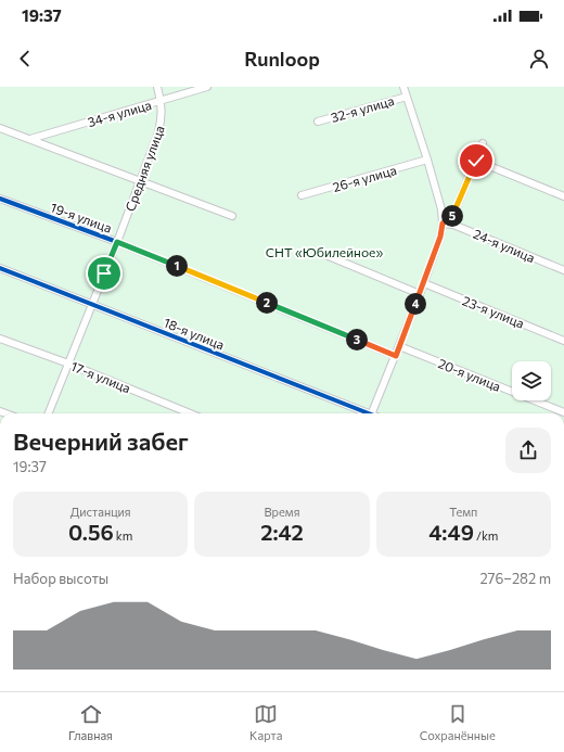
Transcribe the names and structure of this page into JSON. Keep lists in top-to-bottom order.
{
  "streets": {
    "street": [
      "32-я улица",
      "34-я улица",
      "Средняя улица",
      "26-я улица",
      "19-я улица",
      "24-я улица",
      "23-я улица",
      "18-я улица",
      "20-я улица",
      "17-я улица"
    ]
  },
  "crossings": [
    ["34-я улица", "Средняя улица"],
    ["Средняя улица", "19-я улица"],
    ["Средняя улица", "18-я улица"],
    ["Средняя улица", "17-я улица"]
  ],
  "parks": ["СНТ «Юбилейное»"],
  "page": {
    "status": "19:37",
    "header": "Runloop",
    "pins": [
      "5",
      "1",
      "2",
      "4",
      "3"
    ],
    "heading": ["Вечерний забег", "19:37"],
    "stats": [
      ["Дистанция", "0.56 km"],
      ["Время", "2:42"],
      ["Темп", "4:49 /km"]
    ],
    "chart": ["Набор высоты", "276–282 m"],
    "tabs": ["Главная", "Карта", "Сохранённые"]
  }
}
